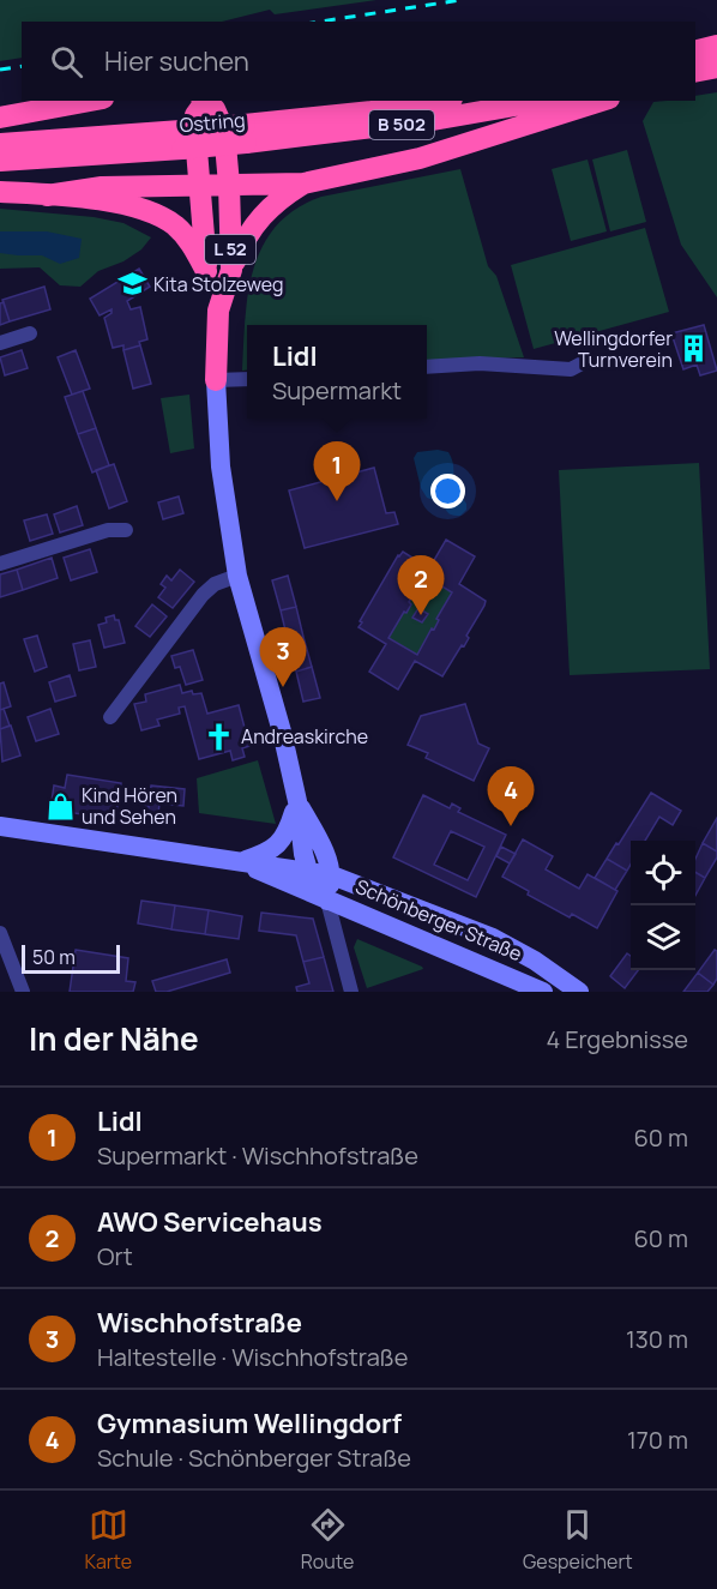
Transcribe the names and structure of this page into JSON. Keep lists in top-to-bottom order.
{
  "streets": {
    "highway": ["Ostring", "B 502", "L 52"],
    "main road": ["Schönberger Straße"]
  },
  "crossings": [
    ["L 52", "Schönberger Straße"]
  ],
  "places": {
    "school or university": ["Kita Stolzeweg"],
    "building": ["Wellingdorfer Turnverein"],
    "church": ["Andreaskirche"],
    "shop": ["Kind Hören und Sehen"]
  },
  "scale_bar": "50 m",
  "page": {
    "search": "Hier suchen",
    "popup": ["Lidl", "Supermarkt"],
    "pins": [
      "1",
      "2",
      "3",
      "4"
    ],
    "scale": "50 m",
    "heading": ["In der Nähe", "4 Ergebnisse"],
    "list": [
      {
        "mark": "1",
        "name": "Lidl",
        "note": "Supermarkt · Wischhofstraße",
        "value": "60 m"
      },
      {
        "mark": "2",
        "name": "AWO Servicehaus",
        "note": "Ort",
        "value": "60 m"
      },
      {
        "mark": "3",
        "name": "Wischhofstraße",
        "note": "Haltestelle · Wischhofstraße",
        "value": "130 m"
      },
      {
        "mark": "4",
        "name": "Gymnasium Wellingdorf",
        "note": "Schule · Schönberger Straße",
        "value": "170 m"
      }
    ],
    "nav": ["Karte", "Route", "Gespeichert"]
  }
}
